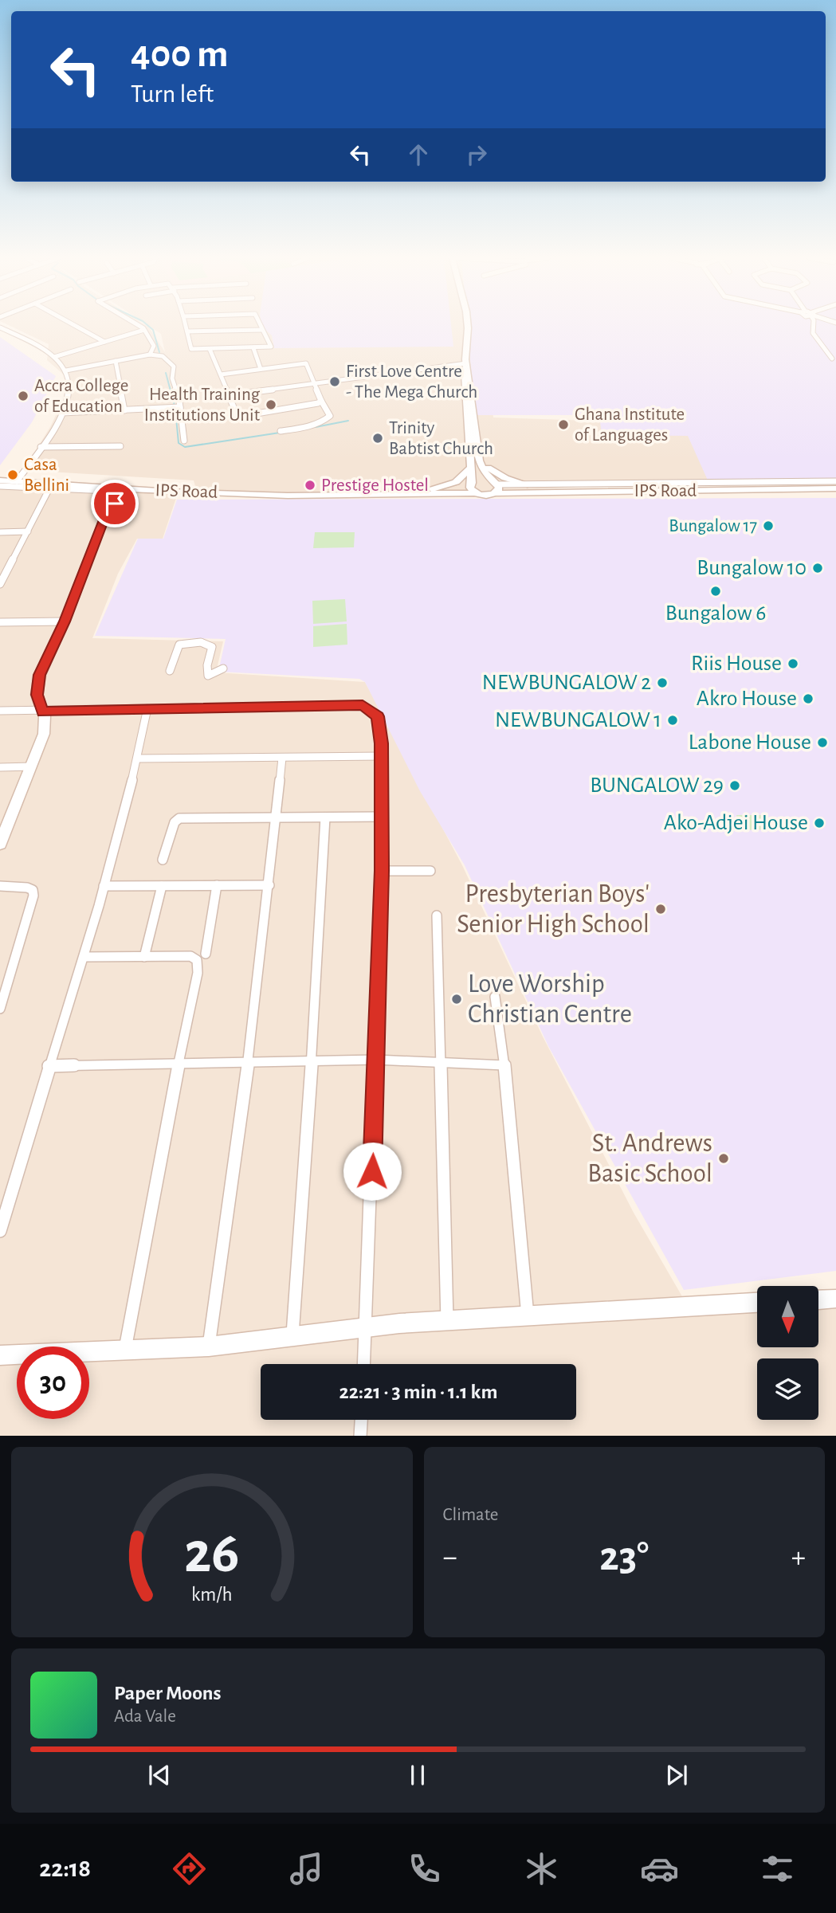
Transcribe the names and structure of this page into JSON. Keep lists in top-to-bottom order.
{
  "streets": {
    "street": ["IPS Road"]
  },
  "places": [
    "First Love Centre - The Mega Church",
    "Accra College of Education",
    "Health Training Institutions Unit",
    "Ghana Institute of Languages",
    "Trinity Babtist Church",
    "Casa Bellini",
    "Prestige Hostel",
    "Bungalow 17",
    "Bungalow 10",
    "Bungalow 6",
    "Riis House",
    "NEWBUNGALOW 2",
    "Akro House",
    "NEWBUNGALOW 1",
    "Labone House",
    "BUNGALOW 29",
    "Ako-Adjei House",
    "Presbyterian Boys' Senior High School",
    "Love Worship Christian Centre",
    "St. Andrews Basic School"
  ],
  "north": "bottom",
  "page": {
    "turn": ["400 m", "Turn left"],
    "limit": "30",
    "trip": "22:21 · 3 min · 1.1 km",
    "tile": "Climate",
    "heat": ["−", "23°", "+"],
    "song": ["Paper Moons", "Ada Vale"],
    "tabs": "22:18",
    "gauge": ["26", "km/h"]
  }
}
